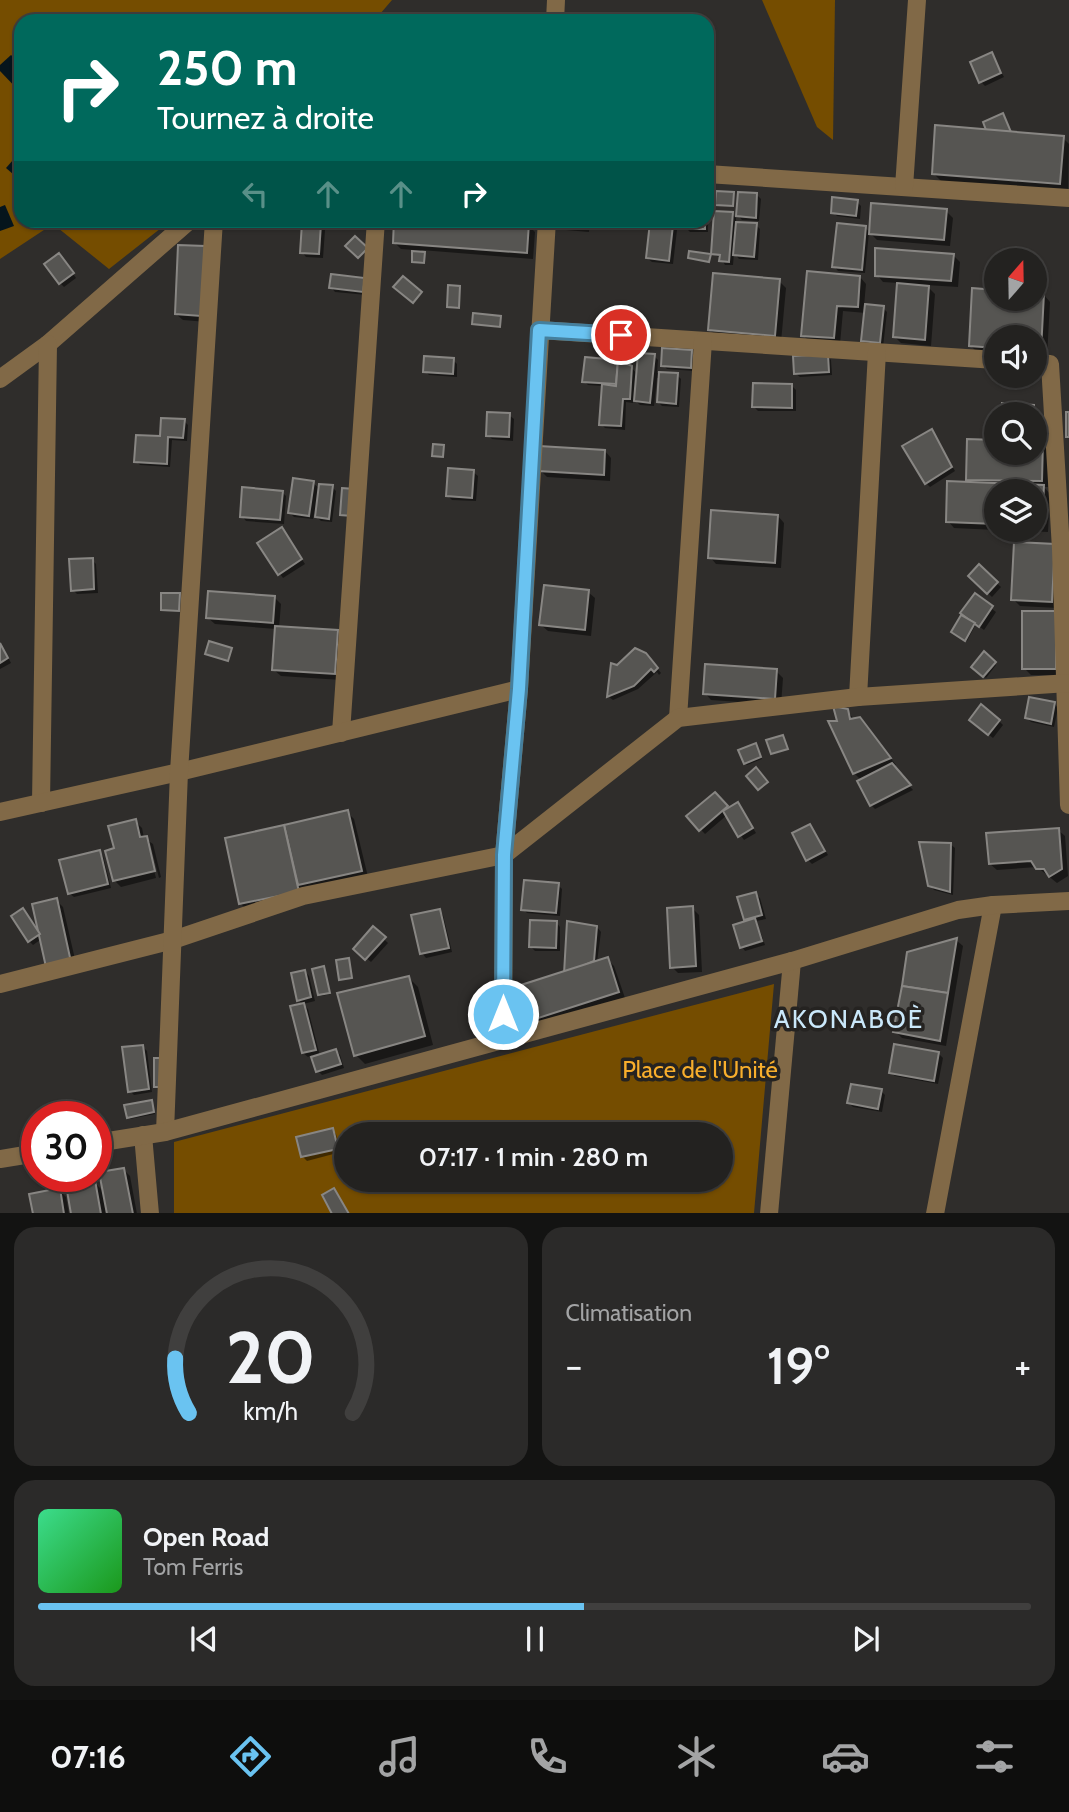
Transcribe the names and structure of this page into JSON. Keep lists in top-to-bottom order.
{
  "districts": ["AKONABOÈ"],
  "parks": ["Place de l'Unité"],
  "north": "top",
  "page": {
    "turn": ["250 m", "Tournez à droite"],
    "limit": "30",
    "trip": "07:17 · 1 min · 280 m",
    "tile": "Climatisation",
    "heat": ["−", "19°", "+"],
    "song": ["Open Road", "Tom Ferris"],
    "tabs": "07:16",
    "gauge": ["20", "km/h"]
  }
}
